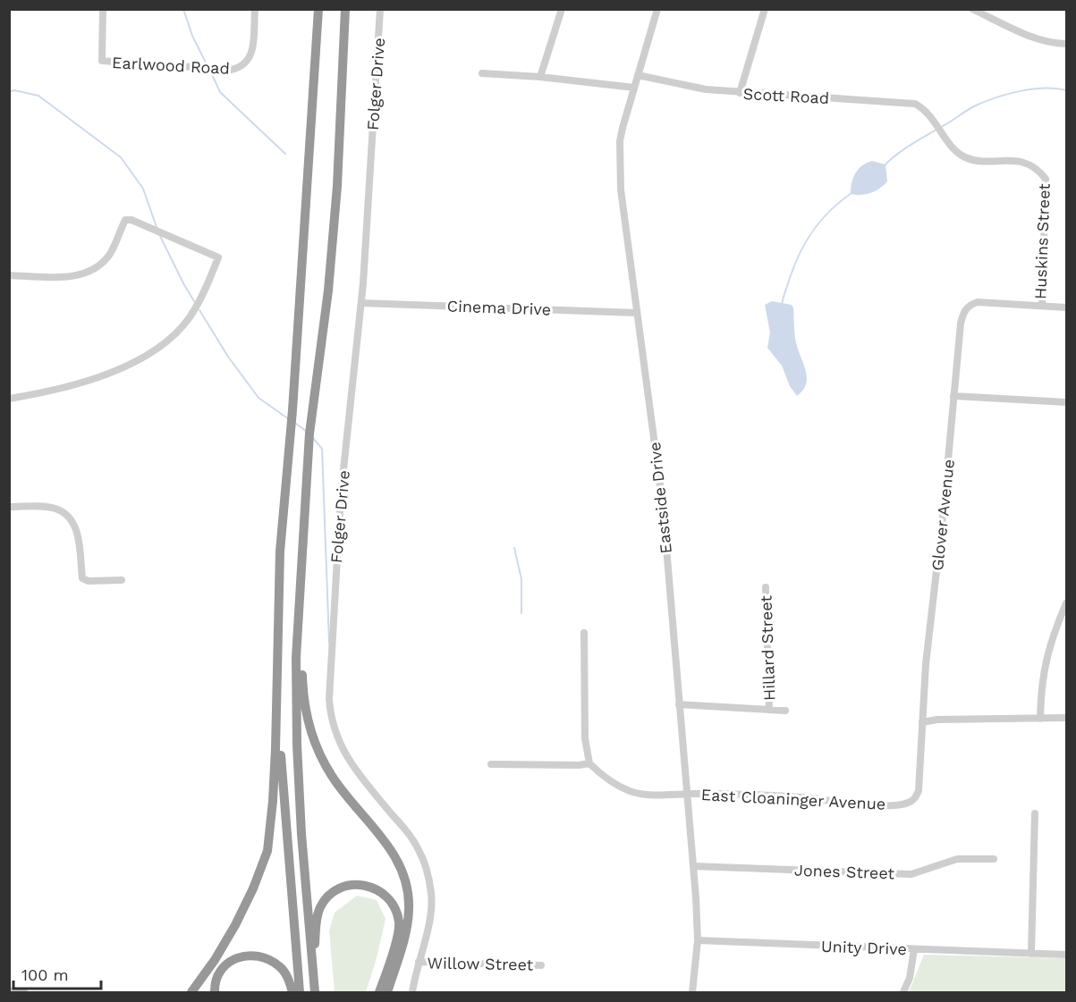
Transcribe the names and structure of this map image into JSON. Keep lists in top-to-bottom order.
{
  "streets": {
    "street": [
      "Earlwood Road",
      "Folger Drive",
      "Scott Road",
      "Huskins Street",
      "Cinema Drive",
      "Eastside Drive",
      "Glover Avenue",
      "Hillard Street",
      "East Cloaninger Avenue",
      "Jones Street",
      "Unity Drive",
      "Willow Street"
    ]
  },
  "crossings": [
    ["Folger Drive", "Cinema Drive"],
    ["Folger Drive", "Willow Street"],
    ["Scott Road", "Huskins Street"],
    ["Scott Road", "Eastside Drive"],
    ["Huskins Street", "Glover Avenue"],
    ["Cinema Drive", "Eastside Drive"],
    ["Eastside Drive", "East Cloaninger Avenue"],
    ["Eastside Drive", "Jones Street"],
    ["Eastside Drive", "Unity Drive"],
    ["Glover Avenue", "East Cloaninger Avenue"]
  ],
  "scale_bar": "100 m"
}
